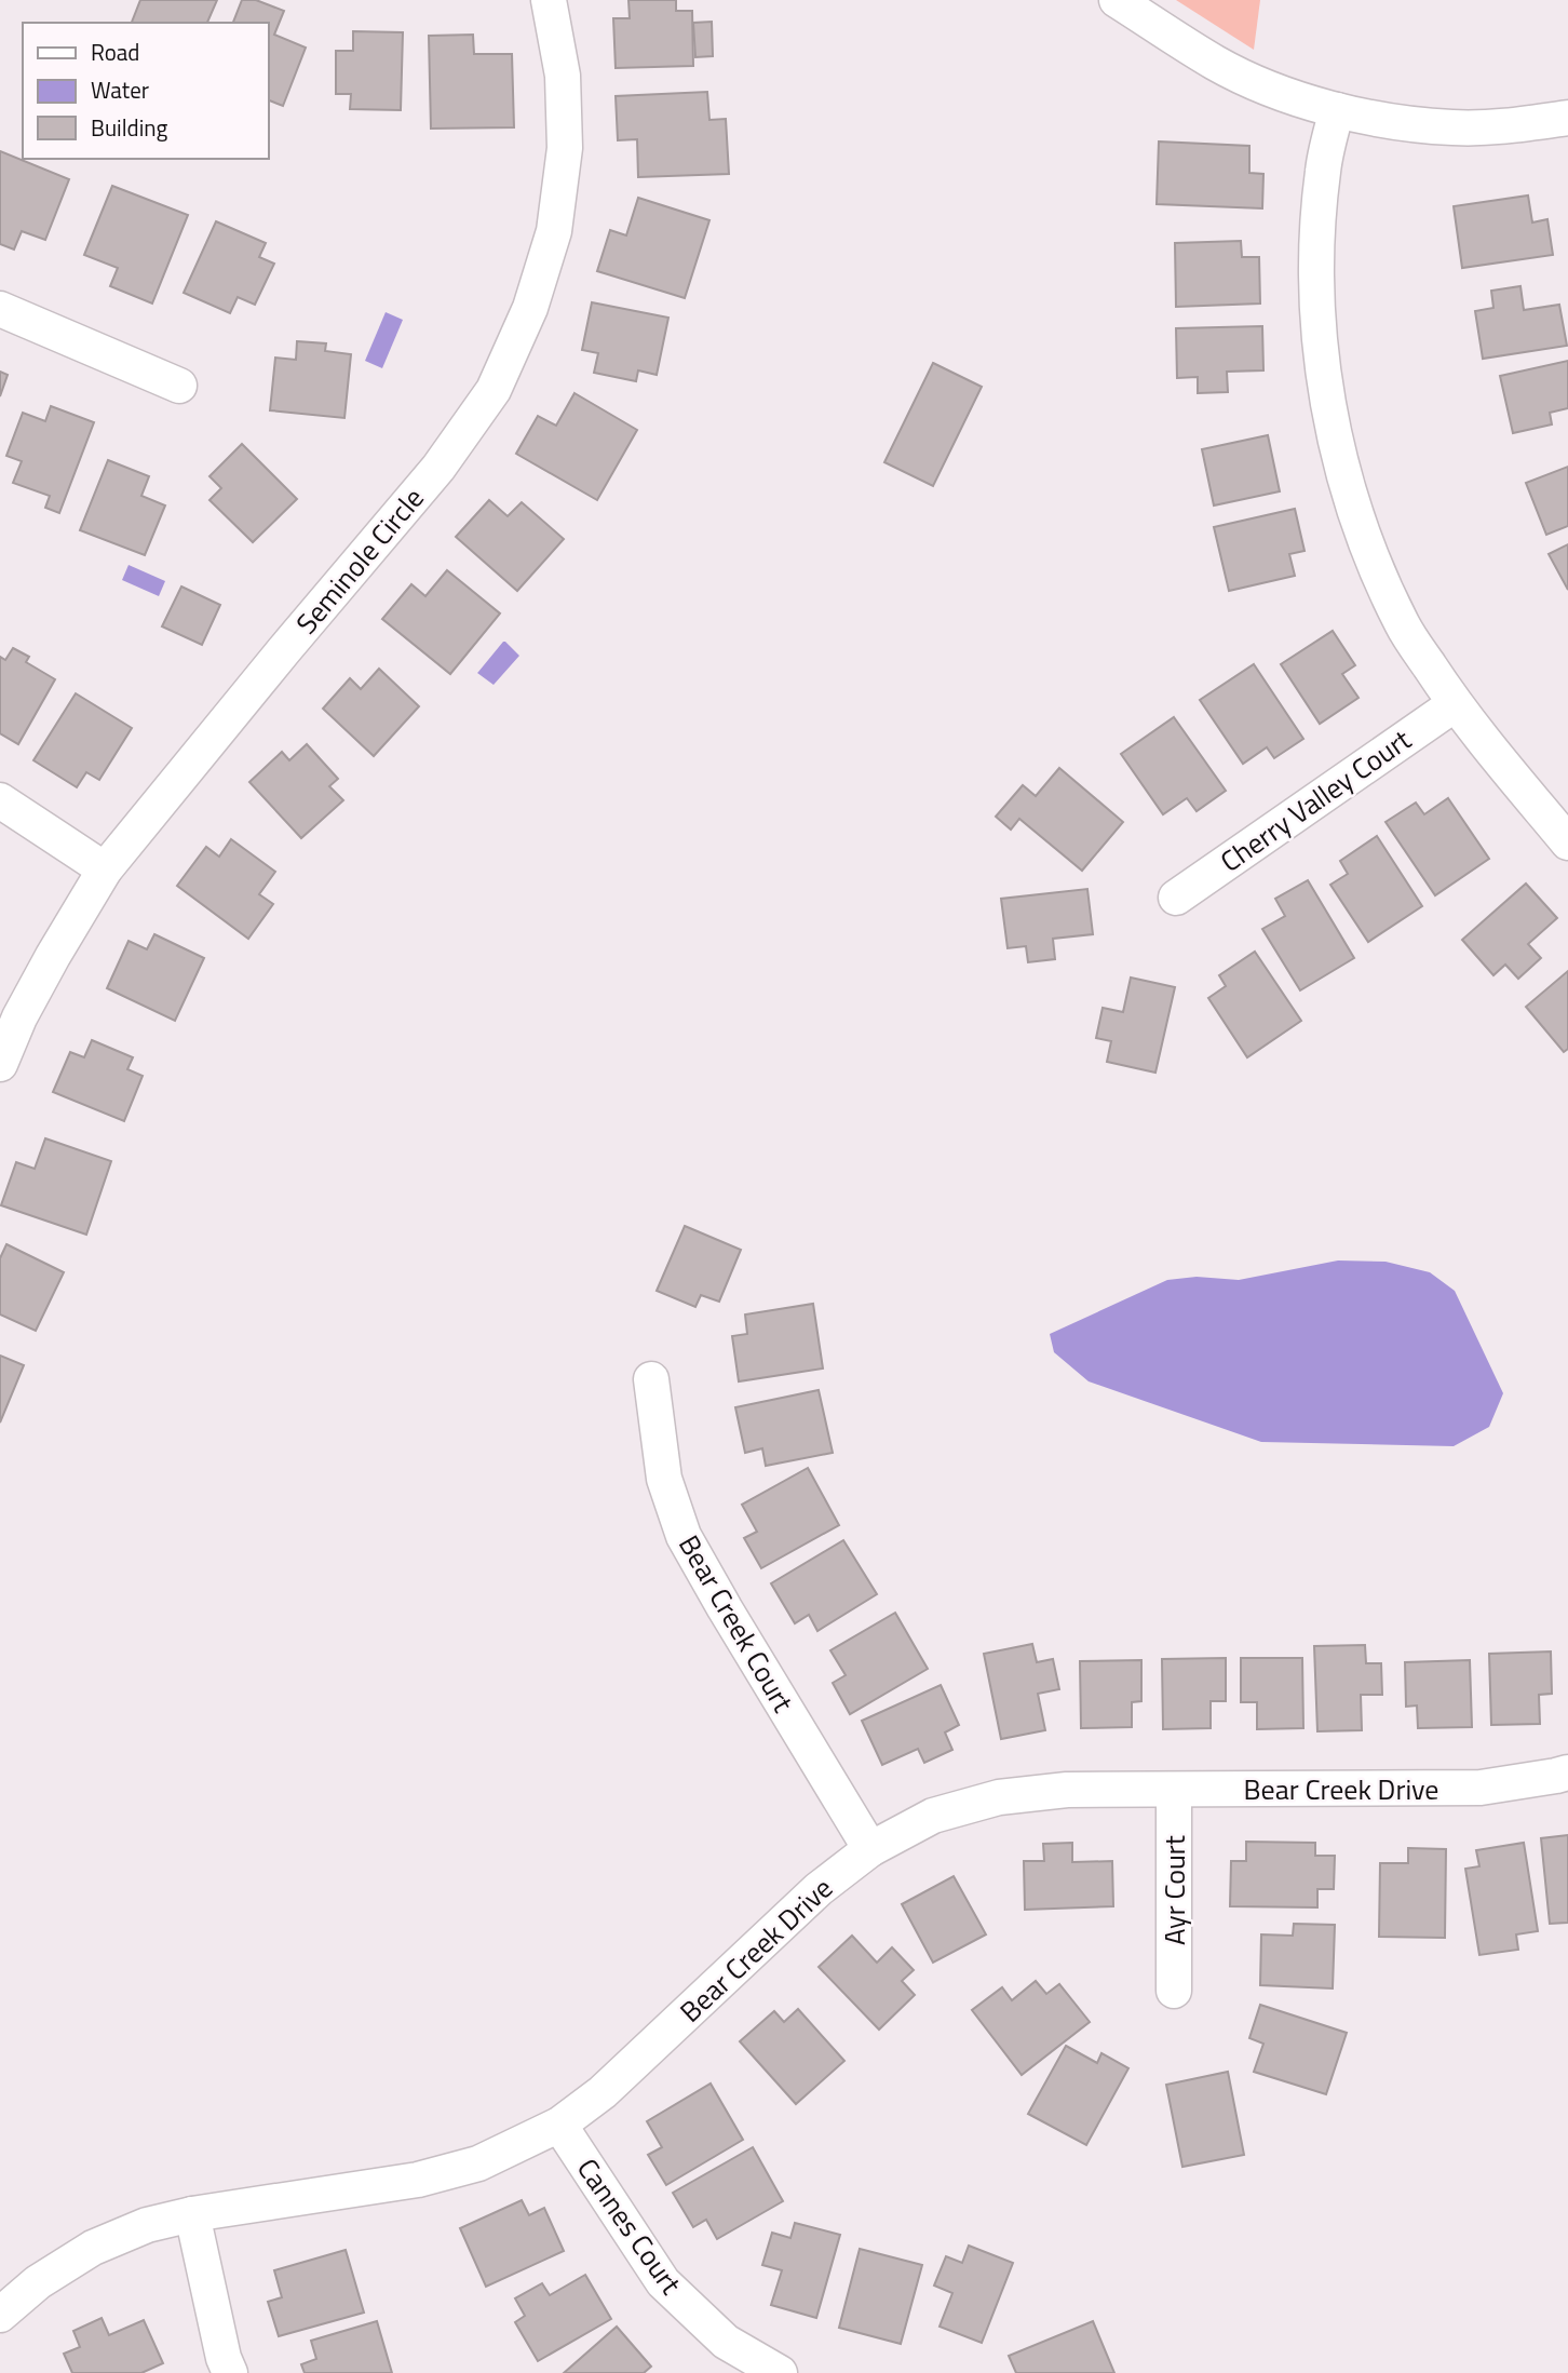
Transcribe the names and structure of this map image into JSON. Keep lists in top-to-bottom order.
{
  "streets": {
    "street": [
      "Seminole Circle",
      "Cherry Valley Court",
      "Bear Creek Court",
      "Bear Creek Drive",
      "Ayr Court",
      "Cannes Court"
    ]
  },
  "crossings": [
    ["Bear Creek Court", "Bear Creek Drive"],
    ["Bear Creek Drive", "Ayr Court"],
    ["Bear Creek Drive", "Cannes Court"]
  ],
  "legend": ["Road", "Water", "Building"]
}
